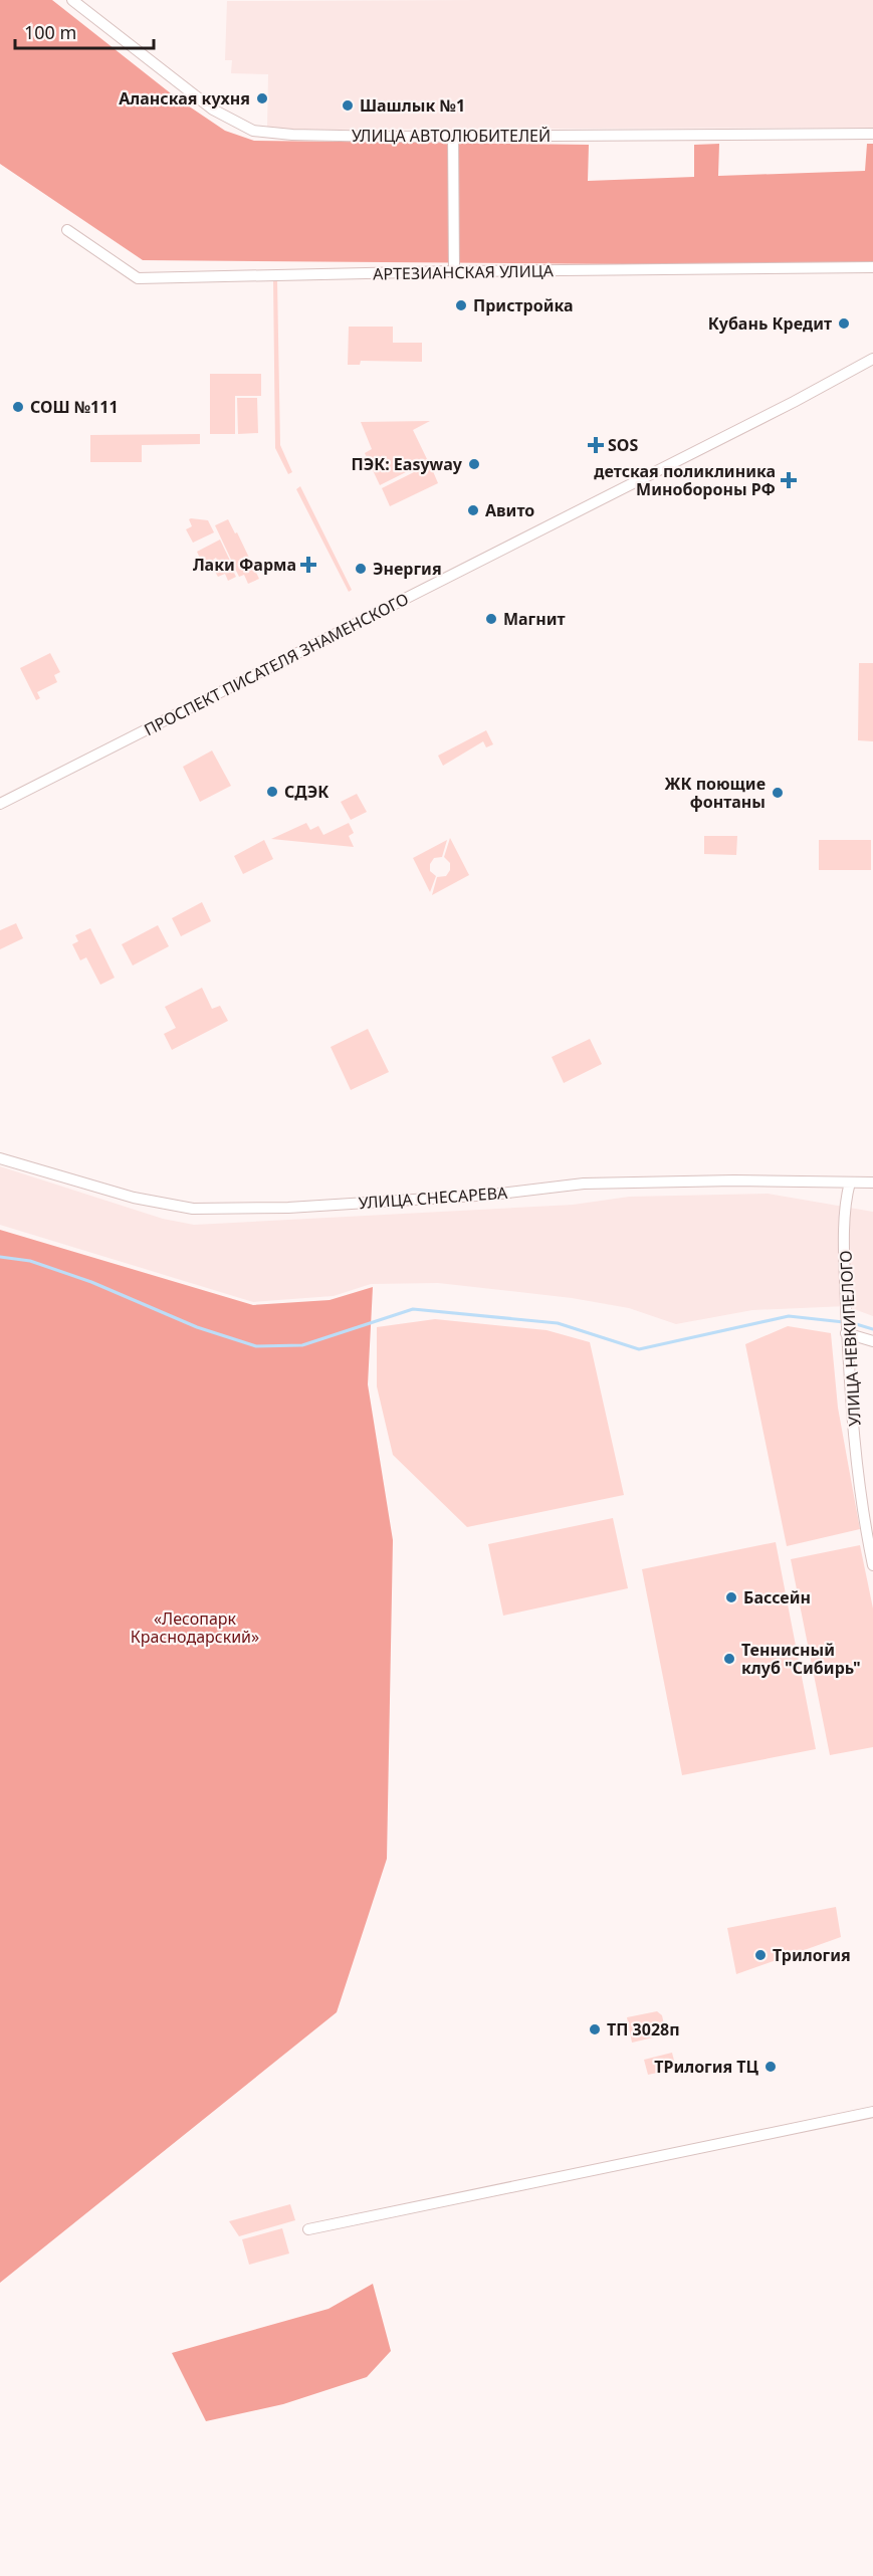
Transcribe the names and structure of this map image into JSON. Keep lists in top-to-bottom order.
{
  "streets": {
    "street": [
      "УЛИЦА АВТОЛЮБИТЕЛЕЙ",
      "АРТЕЗИАНСКАЯ УЛИЦА",
      "ПРОСПЕКТ ПИСАТЕЛЯ ЗНАМЕНСКОГО",
      "УЛИЦА СНЕСАРЕВА",
      "УЛИЦА НЕВКИПЕЛОГО"
    ]
  },
  "crossings": [
    ["УЛИЦА СНЕСАРЕВА", "УЛИЦА НЕВКИПЕЛОГО"]
  ],
  "parks": ["«Лесопарк Краснодарский»"],
  "places": {
    "other": [
      "Аланская кухня",
      "Шашлык №1",
      "Пристройка",
      "Кубань Кредит",
      "СОШ №111",
      "ПЭК: Easyway",
      "Авито",
      "Энергия",
      "Магнит",
      "СДЭК",
      "ЖК поющие фонтаны",
      "Бассейн",
      "Теннисный клуб \"Сибирь\"",
      "Трилогия",
      "ТП 3028п",
      "ТРилогия ТЦ"
    ],
    "health": ["SOS", "детская поликлиника Минобороны РФ", "Лаки Фарма"]
  },
  "scale_bar": "100 m"
}
